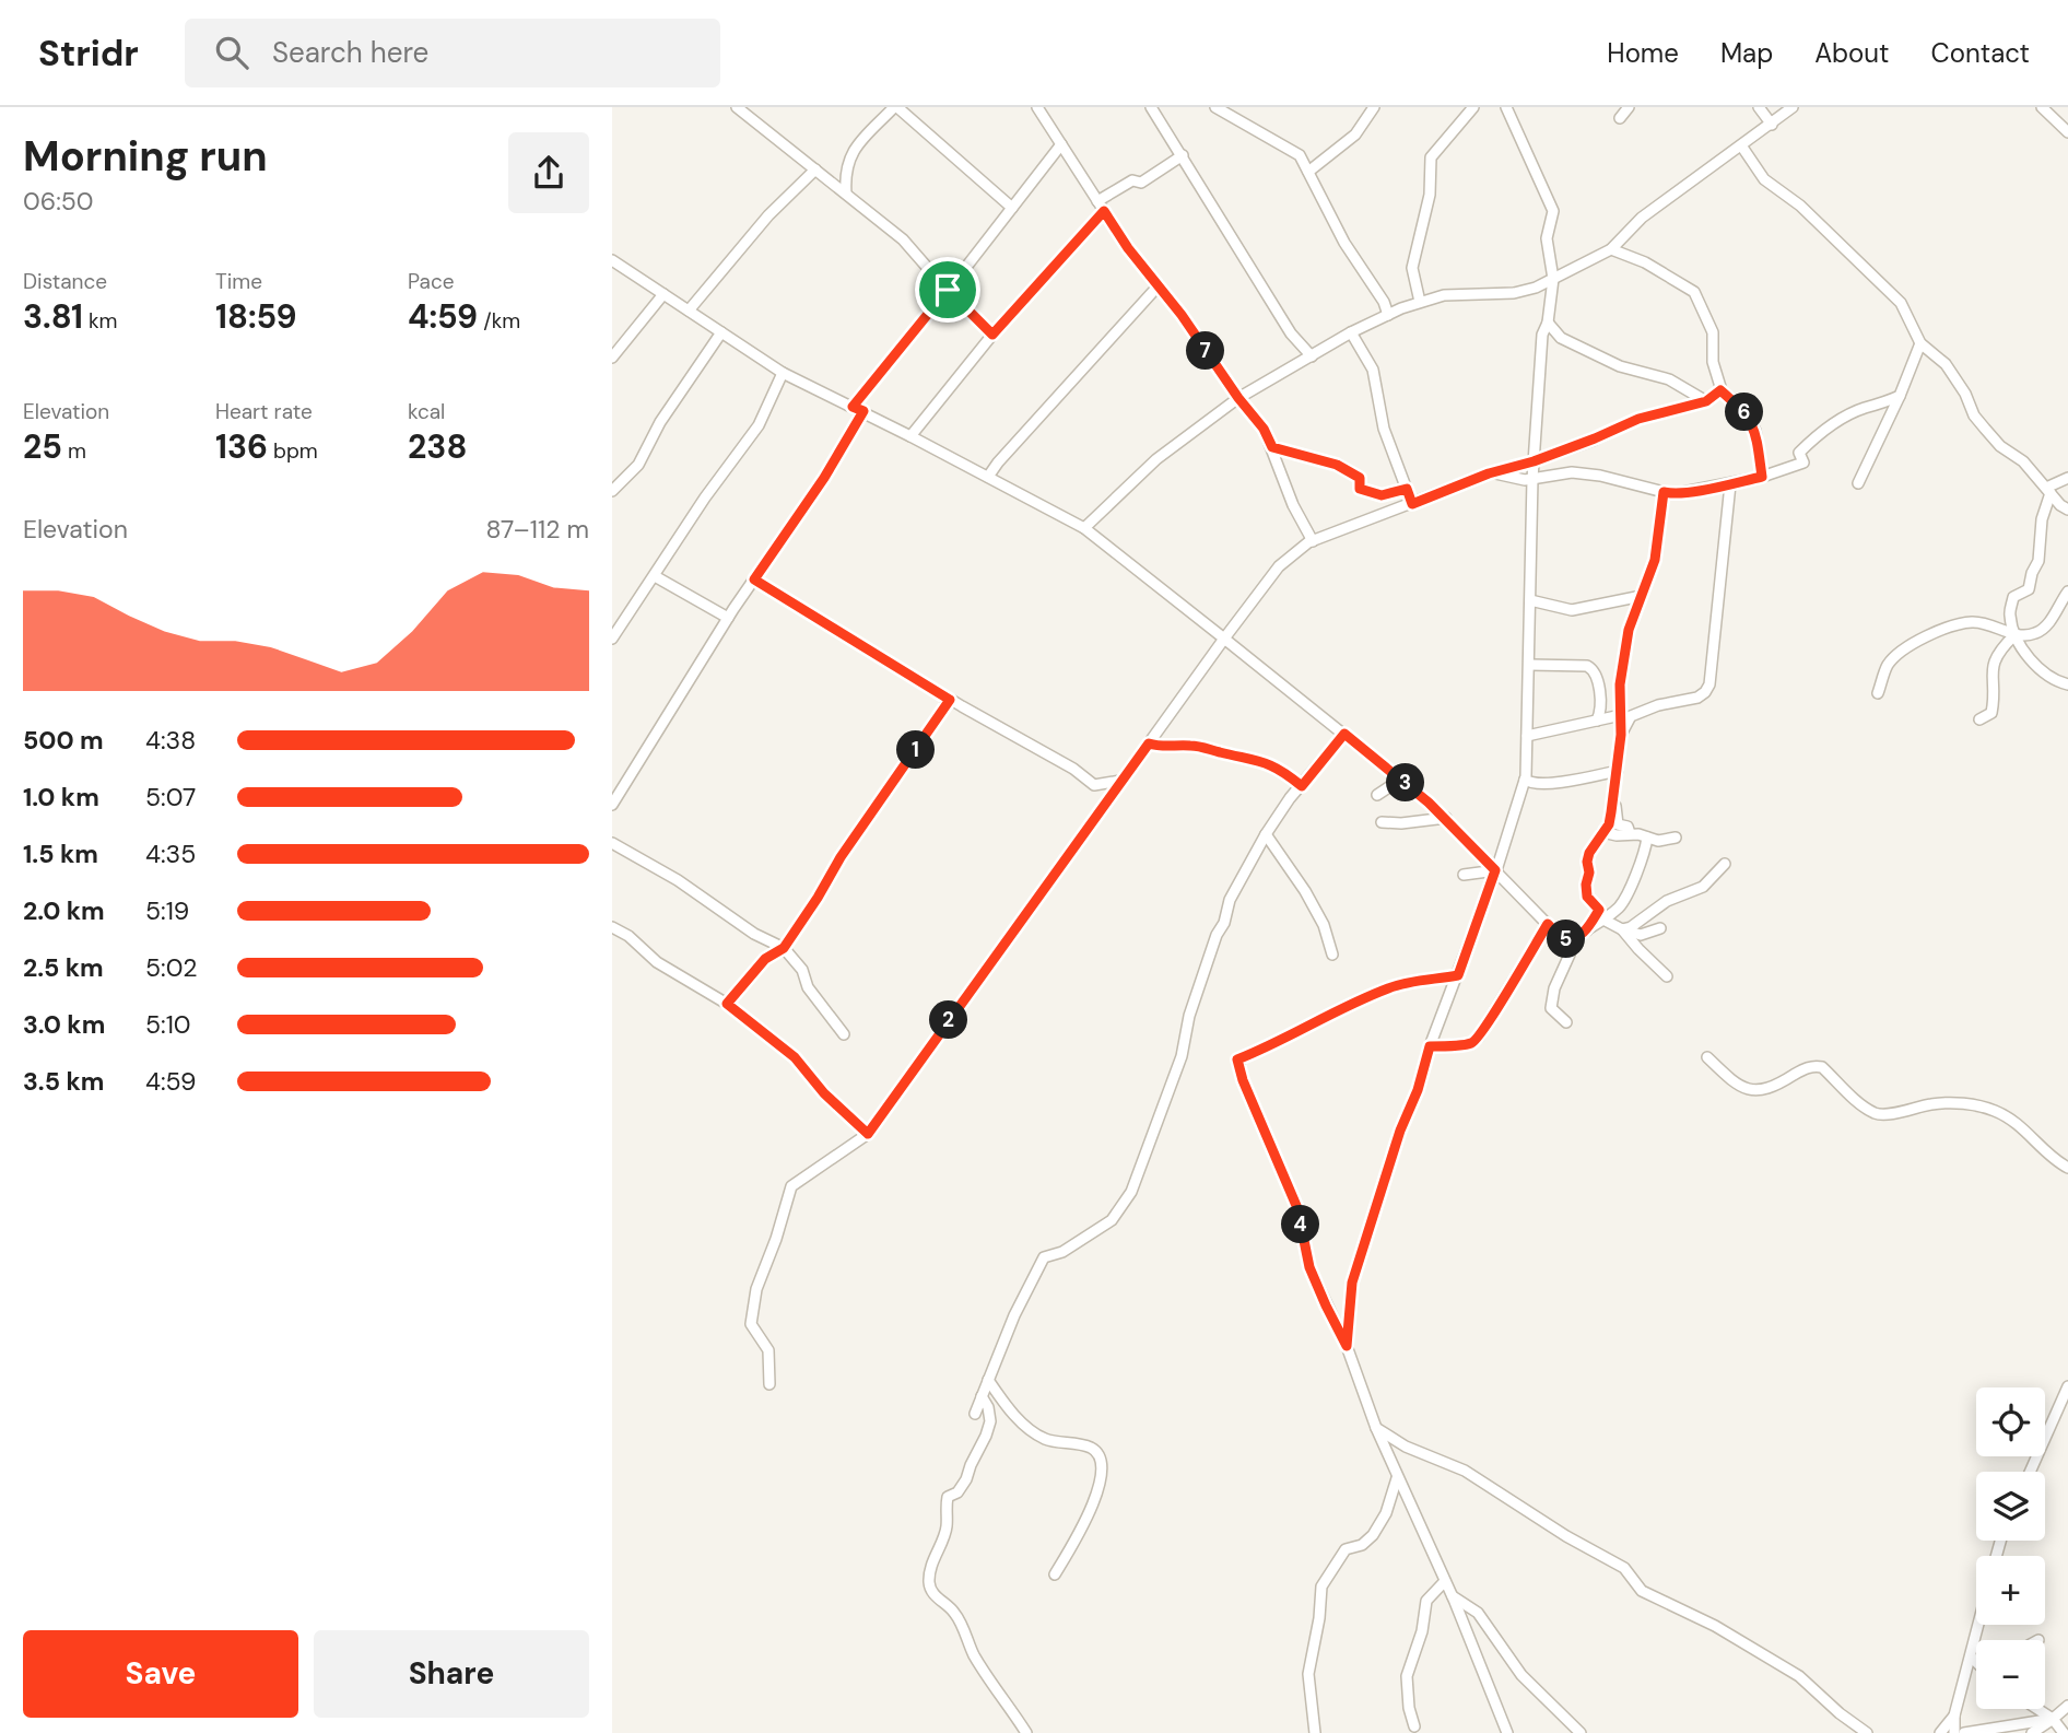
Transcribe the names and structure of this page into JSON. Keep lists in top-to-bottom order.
{
  "page": {
    "header": "Stridr",
    "search": "Search here",
    "nav": [
      "Home",
      "Map",
      "About",
      "Contact"
    ],
    "heading": ["Morning run", "06:50"],
    "stats": [
      ["Distance", "3.81 km"],
      ["Time", "18:59"],
      ["Pace", "4:59 /km"],
      ["Elevation", "25 m"],
      ["Heart rate", "136 bpm"],
      ["kcal", "238"]
    ],
    "pins": [
      "7",
      "6",
      "1",
      "3",
      "5",
      "2",
      "4"
    ],
    "chart": ["Elevation", "87–112 m"],
    "list": [
      {
        "name": "500 m",
        "note": "4:38"
      },
      {
        "name": "1.0 km",
        "note": "5:07"
      },
      {
        "name": "1.5 km",
        "note": "4:35"
      },
      {
        "name": "2.0 km",
        "note": "5:19"
      },
      {
        "name": "2.5 km",
        "note": "5:02"
      },
      {
        "name": "3.0 km",
        "note": "5:10"
      },
      {
        "name": "3.5 km",
        "note": "4:59"
      }
    ],
    "map_buttons": ["+", "−"],
    "buttons": ["Save", "Share"]
  }
}
